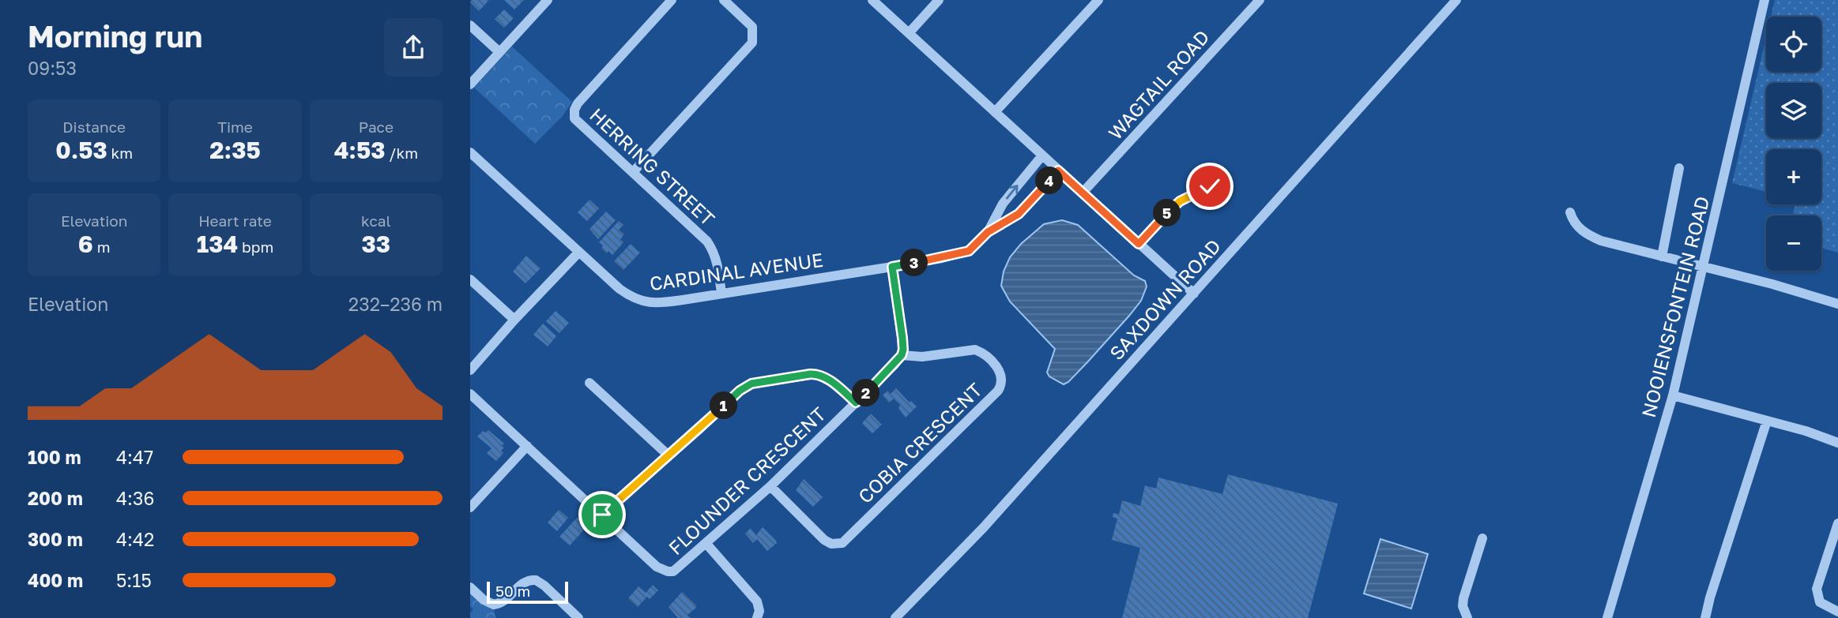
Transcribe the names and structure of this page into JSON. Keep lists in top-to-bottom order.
{
  "streets": {
    "street": [
      "WAGTAIL ROAD",
      "HERRING STREET",
      "CARDINAL AVENUE",
      "SAXDOWN ROAD",
      "NOOIENSFONTEIN ROAD",
      "COBIA CRESCENT",
      "FLOUNDER CRESCENT"
    ]
  },
  "crossings": [
    ["HERRING STREET", "CARDINAL AVENUE"],
    ["COBIA CRESCENT", "FLOUNDER CRESCENT"]
  ],
  "scale_bar": "50 m",
  "page": {
    "heading": ["Morning run", "09:53"],
    "map_buttons": ["+", "−"],
    "stats": [
      ["Distance", "0.53 km"],
      ["Time", "2:35"],
      ["Pace", "4:53 /km"],
      ["Elevation", "6 m"],
      ["Heart rate", "134 bpm"],
      ["kcal", "33"]
    ],
    "pins": [
      "4",
      "5",
      "3",
      "2",
      "1"
    ],
    "chart": ["Elevation", "232–236 m"],
    "list": [
      {
        "name": "100 m",
        "note": "4:47"
      },
      {
        "name": "200 m",
        "note": "4:36"
      },
      {
        "name": "300 m",
        "note": "4:42"
      },
      {
        "name": "400 m",
        "note": "5:15"
      }
    ],
    "scale": "50 m"
  }
}
